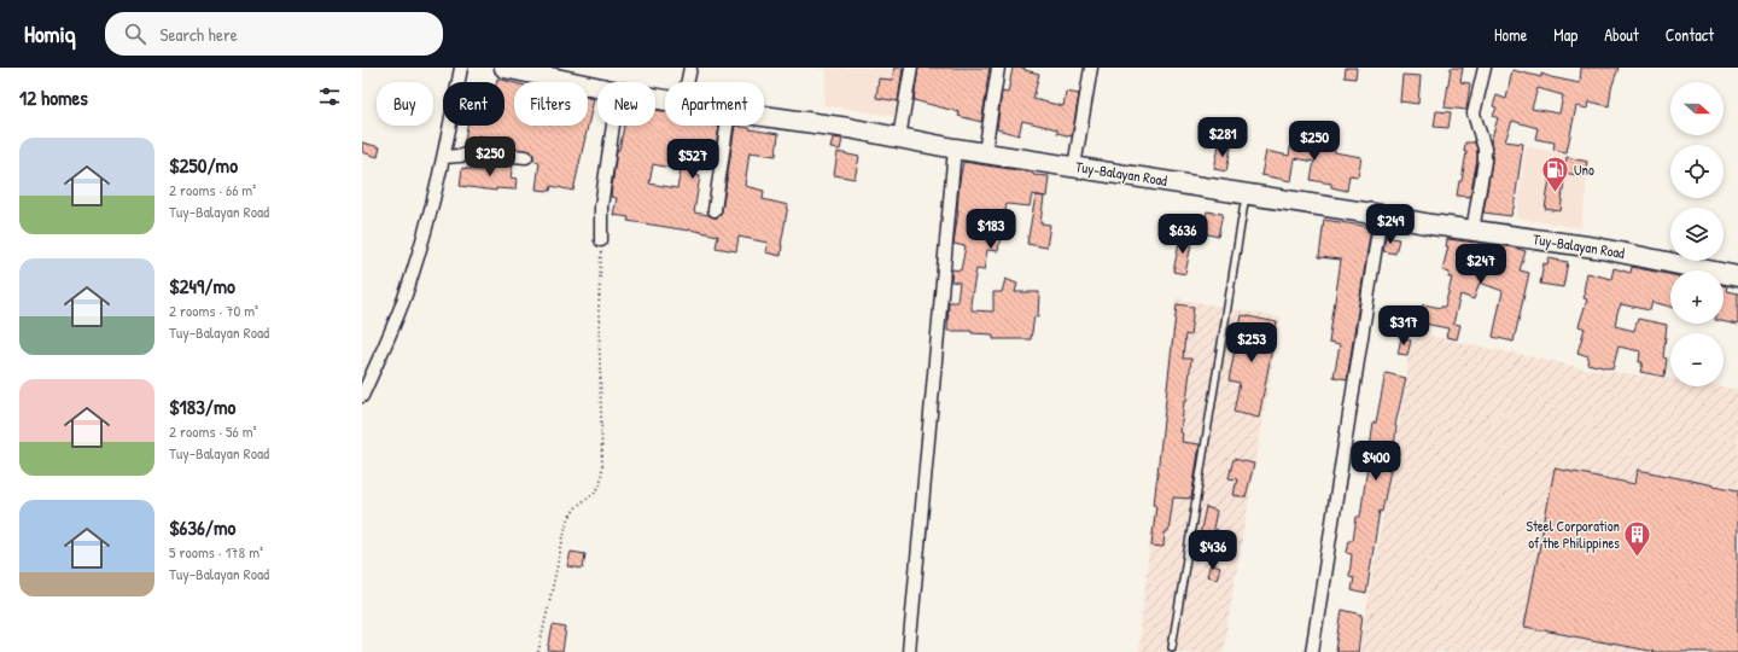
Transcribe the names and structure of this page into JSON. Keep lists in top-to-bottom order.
{
  "streets": {
    "main road": ["Tuy-Balayan Road"]
  },
  "places": {
    "fuel station": ["Uno"],
    "building": ["Steel Corporation of the Philippines"]
  },
  "north": "right",
  "page": {
    "header": "Homiq",
    "search": "Search here",
    "nav": [
      "Home",
      "Map",
      "About",
      "Contact"
    ],
    "heading": "12 homes",
    "map_buttons": ["+", "−"],
    "chip": [
      "Buy",
      "Rent",
      "Filters",
      "New",
      "Apartment"
    ],
    "price": [
      "$281",
      "$250",
      "$250",
      "$527",
      "$249",
      "$183",
      "$636",
      "$247",
      "$317",
      "$253",
      "$400",
      "$436"
    ],
    "list": [
      {
        "name": "$250/mo",
        "note": "2 rooms · 66 m² · Tuy-Balayan Road"
      },
      {
        "name": "$249/mo",
        "note": "2 rooms · 70 m² · Tuy-Balayan Road"
      },
      {
        "name": "$183/mo",
        "note": "2 rooms · 56 m² · Tuy-Balayan Road"
      },
      {
        "name": "$636/mo",
        "note": "5 rooms · 178 m² · Tuy-Balayan Road"
      }
    ]
  }
}
